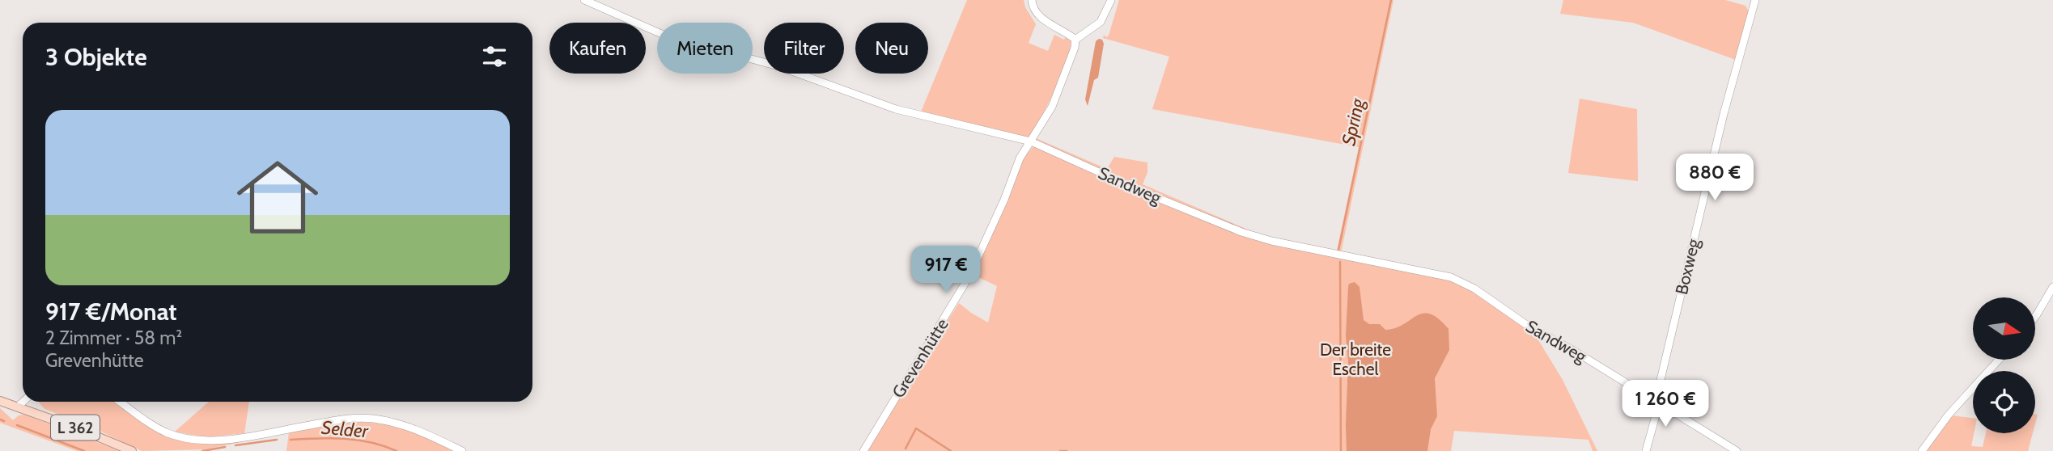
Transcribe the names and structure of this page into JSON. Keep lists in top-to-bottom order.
{
  "streets": {
    "main road": ["L 362"],
    "street": ["Sandweg", "Boxweg", "Grevenhütte"]
  },
  "crossings": [
    ["Sandweg", "Boxweg"],
    ["Sandweg", "Grevenhütte"]
  ],
  "water": ["Spring", "Selder"],
  "parks": ["Der breite Eschel"],
  "north": "right",
  "page": {
    "chip": [
      "Kaufen",
      "Mieten",
      "Filter",
      "Neu"
    ],
    "heading": "3 Objekte",
    "list": [
      {
        "name": "917 €/Monat",
        "note": "2 Zimmer · 58 m² · Grevenhütte"
      }
    ],
    "price": ["880 €", "917 €", "1 260 €"]
  }
}
